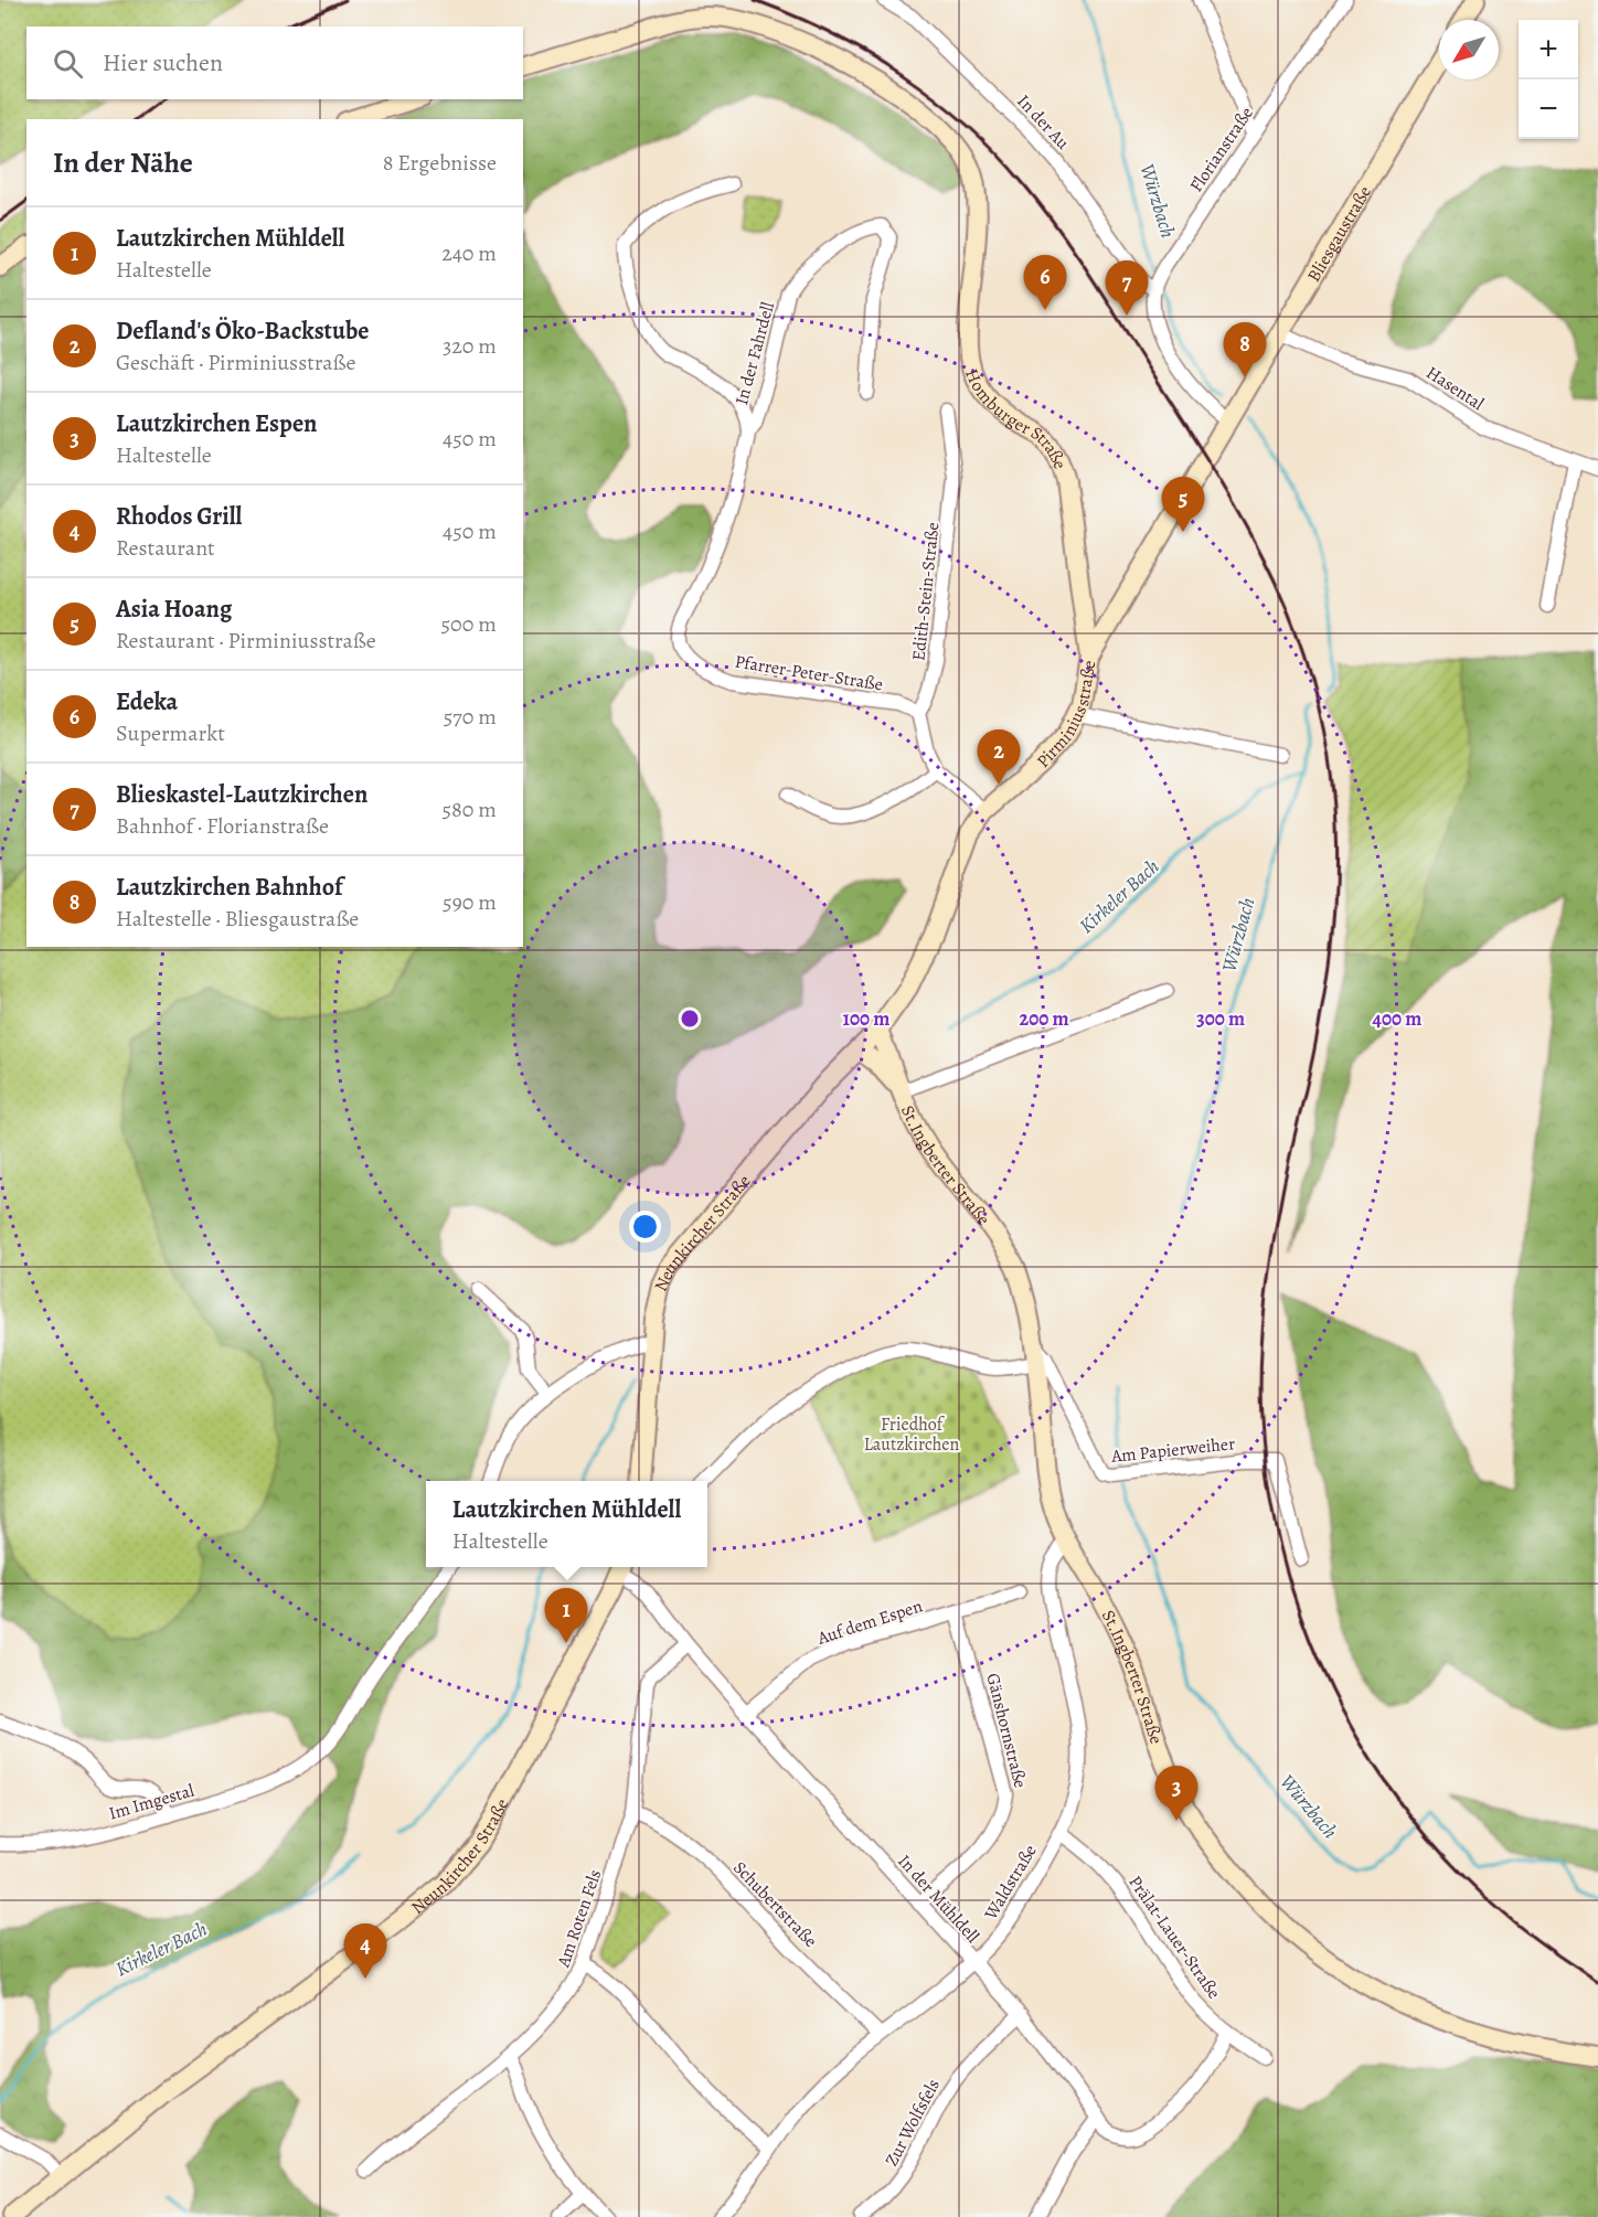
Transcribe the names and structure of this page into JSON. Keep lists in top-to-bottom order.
{
  "streets": {
    "main road": [
      "Bliesgaustraße",
      "Homburger Straße",
      "Pirminiusstraße",
      "St.Ingberter Straße",
      "Neunkircher Straße"
    ],
    "street": [
      "In der Au",
      "Florianstraße",
      "In der Fahrdell",
      "Hasental",
      "Edith-Stein-Straße",
      "Pfarrer-Peter-Straße",
      "Am Papierweiher",
      "Auf dem Espen",
      "Gänshornstraße",
      "Im Imgestal",
      "Waldstraße",
      "In der Mühldell",
      "Schubertstraße",
      "Am Roten Fels",
      "Prälat-Lauer-Straße",
      "Zur Wolfsfels"
    ]
  },
  "crossings": [
    ["In der Au", "Florianstraße"],
    ["Bliesgaustraße", "Hasental"],
    ["Bliesgaustraße", "Pirminiusstraße"],
    ["In der Fahrdell", "Pfarrer-Peter-Straße"],
    ["Homburger Straße", "Pirminiusstraße"],
    ["Edith-Stein-Straße", "Pfarrer-Peter-Straße"],
    ["Pirminiusstraße", "St.Ingberter Straße"],
    ["Pirminiusstraße", "Neunkircher Straße"],
    ["St.Ingberter Straße", "Neunkircher Straße"],
    ["St.Ingberter Straße", "Am Papierweiher"],
    ["St.Ingberter Straße", "Waldstraße"],
    ["Neunkircher Straße", "In der Mühldell"],
    ["Auf dem Espen", "Gänshornstraße"],
    ["Auf dem Espen", "In der Mühldell"],
    ["Gänshornstraße", "In der Mühldell"],
    ["Waldstraße", "In der Mühldell"],
    ["Waldstraße", "Schubertstraße"],
    ["Waldstraße", "Prälat-Lauer-Straße"],
    ["In der Mühldell", "Am Roten Fels"],
    ["In der Mühldell", "Prälat-Lauer-Straße"],
    ["In der Mühldell", "Zur Wolfsfels"],
    ["Schubertstraße", "Am Roten Fels"]
  ],
  "water": ["Würzbach", "Kirkeler Bach"],
  "parks": ["Friedhof Lautzkirchen"],
  "north": "bottom left",
  "page": {
    "map_buttons": ["+", "−"],
    "search": "Hier suchen",
    "heading": ["In der Nähe", "8 Ergebnisse"],
    "list": [
      {
        "mark": "1",
        "name": "Lautzkirchen Mühldell",
        "note": "Haltestelle",
        "value": "240 m"
      },
      {
        "mark": "2",
        "name": "Defland's Öko-Backstube",
        "note": "Geschäft · Pirminiusstraße",
        "value": "320 m"
      },
      {
        "mark": "3",
        "name": "Lautzkirchen Espen",
        "note": "Haltestelle",
        "value": "450 m"
      },
      {
        "mark": "4",
        "name": "Rhodos Grill",
        "note": "Restaurant",
        "value": "450 m"
      },
      {
        "mark": "5",
        "name": "Asia Hoang",
        "note": "Restaurant · Pirminiusstraße",
        "value": "500 m"
      },
      {
        "mark": "6",
        "name": "Edeka",
        "note": "Supermarkt",
        "value": "570 m"
      },
      {
        "mark": "7",
        "name": "Blieskastel-Lautzkirchen",
        "note": "Bahnhof · Florianstraße",
        "value": "580 m"
      },
      {
        "mark": "8",
        "name": "Lautzkirchen Bahnhof",
        "note": "Haltestelle · Bliesgaustraße",
        "value": "590 m"
      }
    ],
    "pins": [
      "6",
      "7",
      "8",
      "5",
      "2",
      "1",
      "3",
      "4"
    ],
    "popup": ["Lautzkirchen Mühldell", "Haltestelle"]
  },
  "rings": [
    "100 m",
    "200 m",
    "300 m",
    "400 m"
  ]
}
